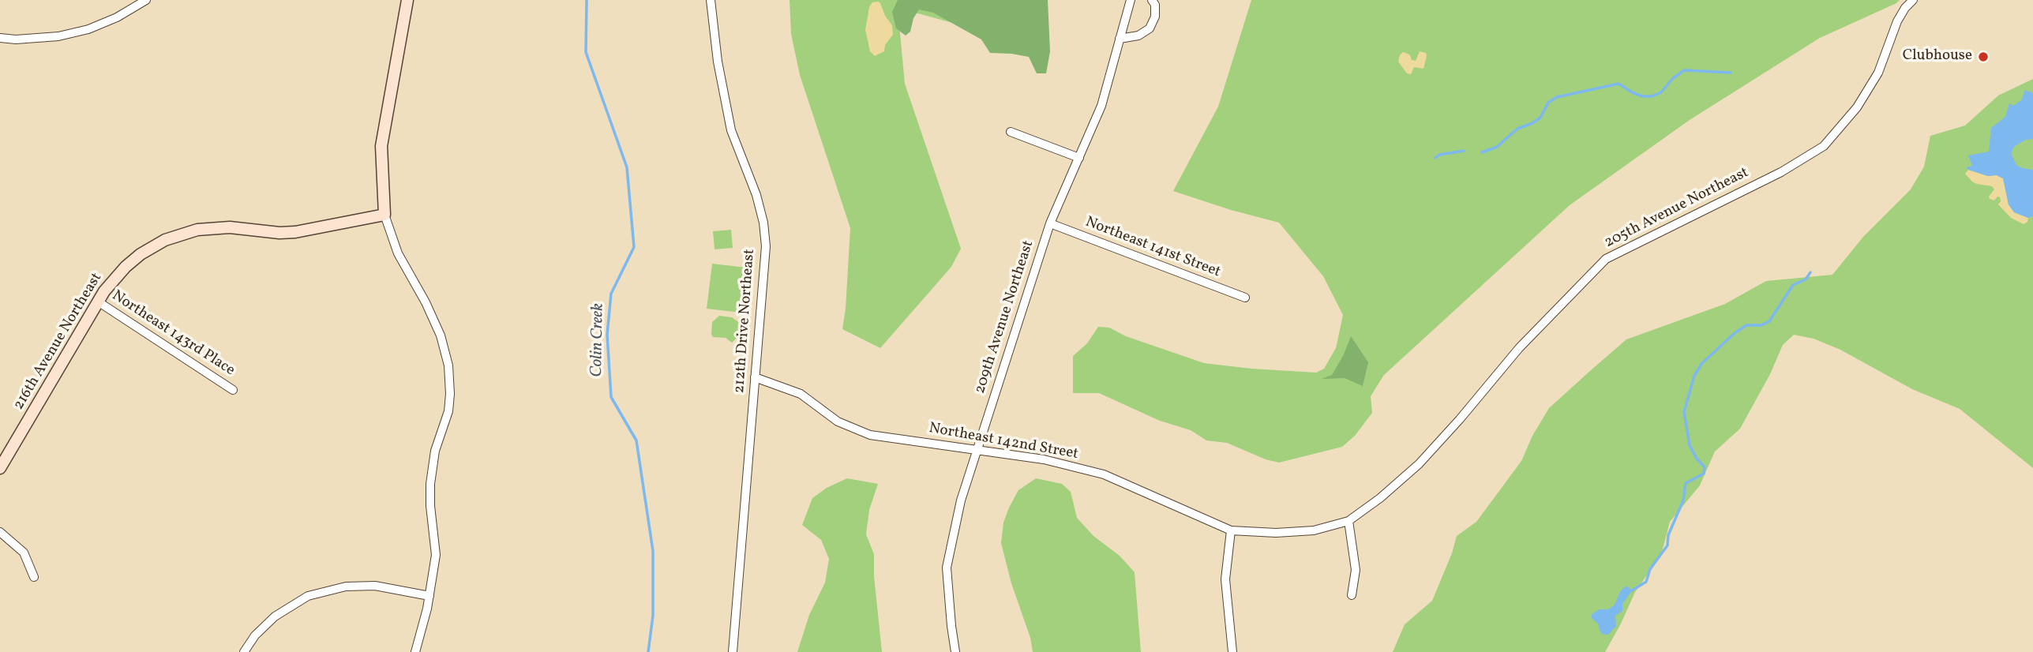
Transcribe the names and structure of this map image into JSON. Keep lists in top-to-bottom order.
{
  "streets": {
    "street": [
      "205th Avenue Northeast",
      "Northeast 141st Street",
      "209th Avenue Northeast",
      "212th Drive Northeast",
      "Northeast 143rd Place",
      "216th Avenue Northeast",
      "Northeast 142nd Street"
    ]
  },
  "crossings": [
    ["205th Avenue Northeast", "Northeast 142nd Street"],
    ["Northeast 141st Street", "209th Avenue Northeast"],
    ["209th Avenue Northeast", "Northeast 142nd Street"],
    ["212th Drive Northeast", "Northeast 142nd Street"],
    ["Northeast 143rd Place", "216th Avenue Northeast"]
  ],
  "water": ["Colin Creek"],
  "places": ["Clubhouse"]
}
